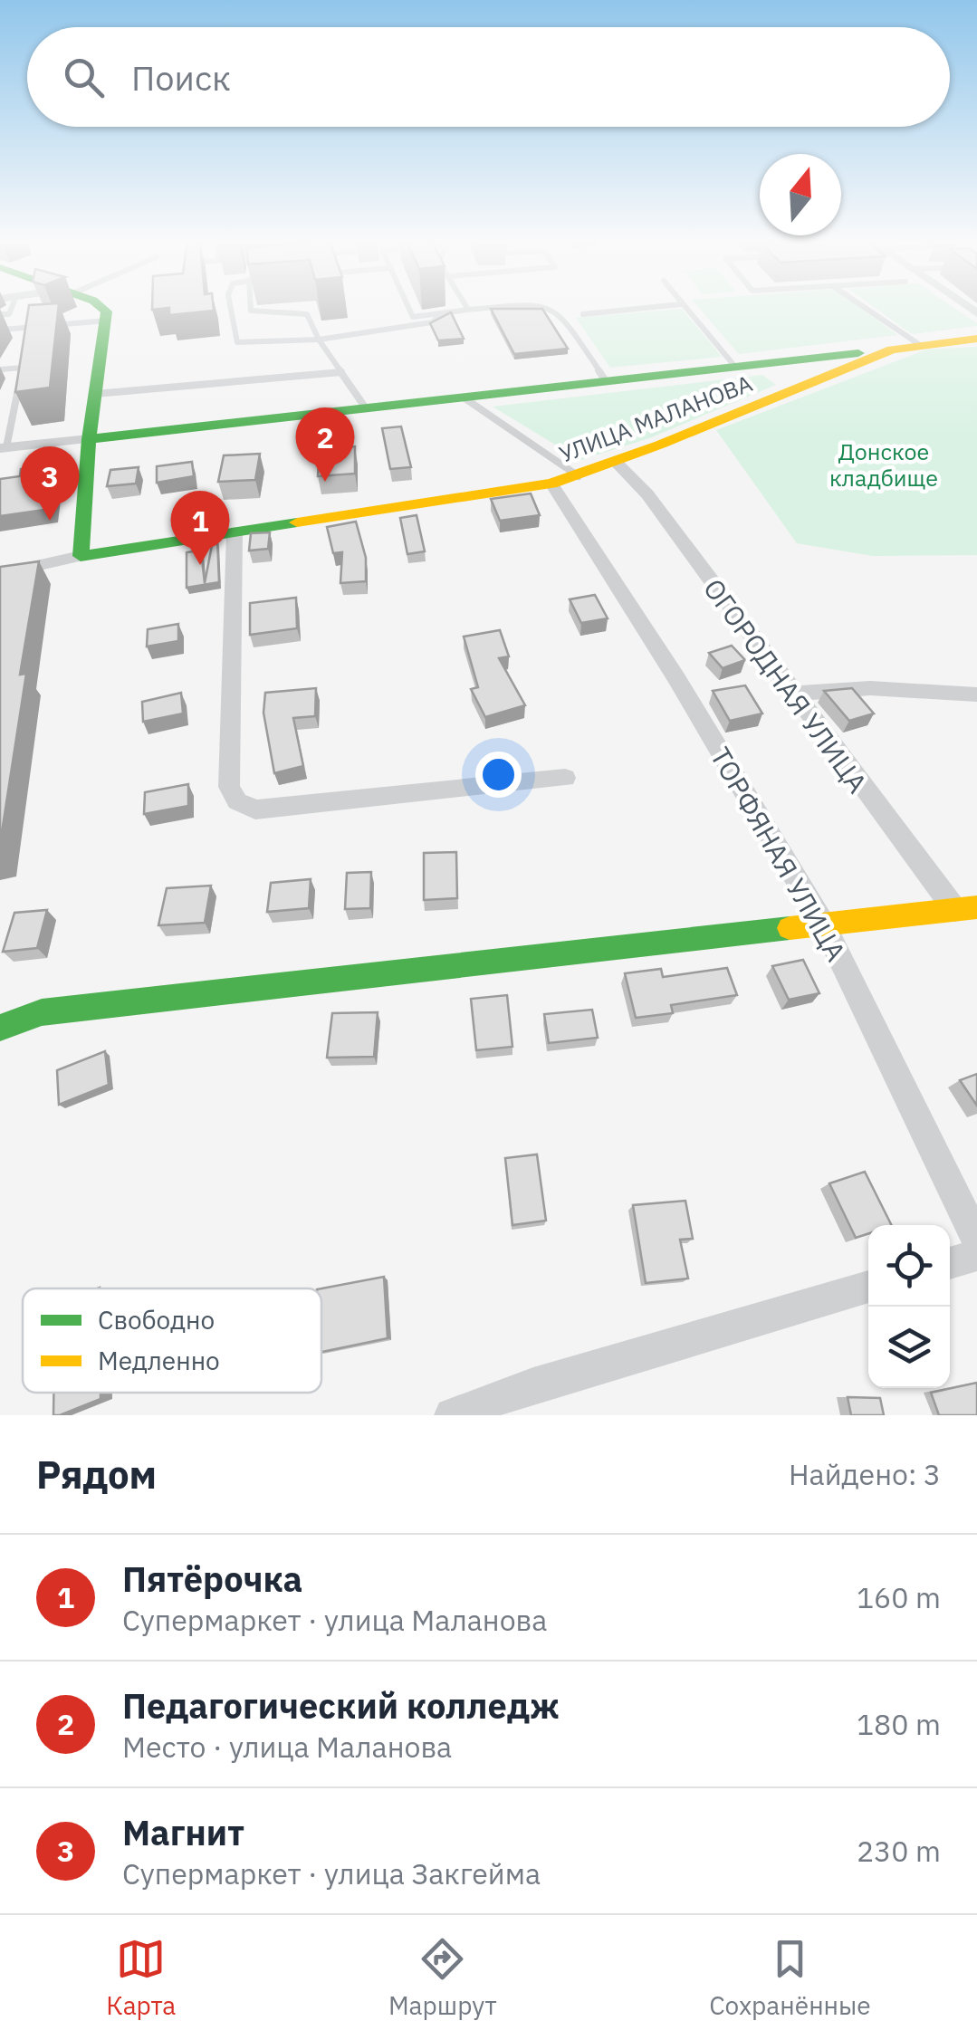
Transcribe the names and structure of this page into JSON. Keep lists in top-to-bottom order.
{
  "streets": {
    "street": ["УЛИЦА МАЛАНОВА", "ОГОРОДНАЯ УЛИЦА", "ТОРФЯНАЯ УЛИЦА"]
  },
  "crossings": [
    ["УЛИЦА МАЛАНОВА", "ОГОРОДНАЯ УЛИЦА"],
    ["УЛИЦА МАЛАНОВА", "ТОРФЯНАЯ УЛИЦА"]
  ],
  "parks": ["Донское кладбище"],
  "legend": ["Свободно", "Медленно"],
  "north": "top",
  "page": {
    "search": "Поиск",
    "pins": ["2", "3", "1"],
    "heading": ["Рядом", "Найдено: 3"],
    "list": [
      {
        "mark": "1",
        "name": "Пятёрочка",
        "note": "Супермаркет · улица Маланова",
        "value": "160 m"
      },
      {
        "mark": "2",
        "name": "Педагогический колледж",
        "note": "Место · улица Маланова",
        "value": "180 m"
      },
      {
        "mark": "3",
        "name": "Магнит",
        "note": "Супермаркет · улица Закгейма",
        "value": "230 m"
      }
    ],
    "nav": ["Карта", "Маршрут", "Сохранённые"]
  }
}
